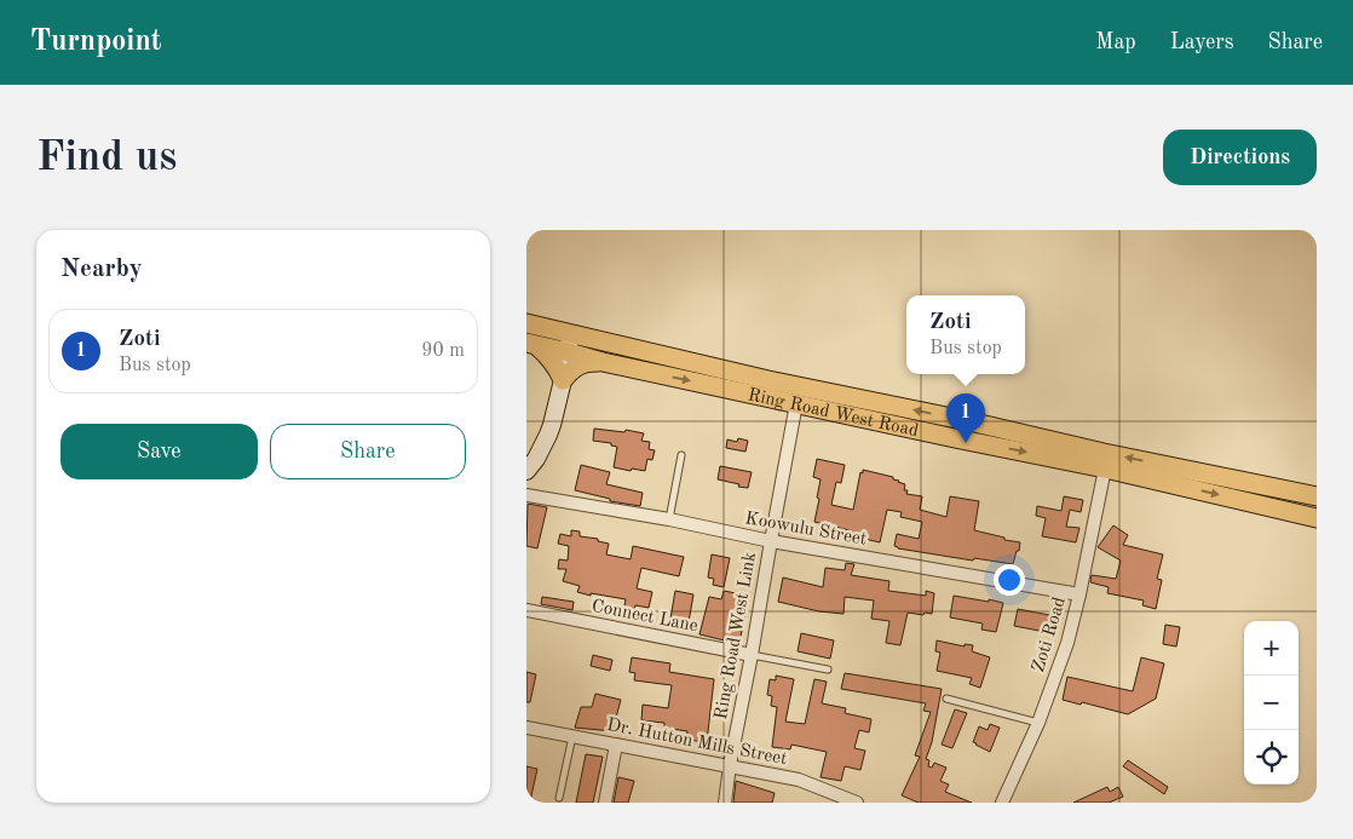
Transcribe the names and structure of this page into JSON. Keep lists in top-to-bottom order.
{
  "streets": {
    "main road": ["Ring Road West Road"],
    "street": [
      "Koowulu Street",
      "Connect Lane",
      "Zoti Road",
      "Ring Road West Link",
      "Dr. Hutton Mills Street"
    ]
  },
  "crossings": [
    ["Ring Road West Road", "Zoti Road"],
    ["Ring Road West Road", "Ring Road West Link"],
    ["Koowulu Street", "Zoti Road"],
    ["Koowulu Street", "Ring Road West Link"],
    ["Connect Lane", "Ring Road West Link"],
    ["Ring Road West Link", "Dr. Hutton Mills Street"]
  ],
  "page": {
    "header": "Turnpoint",
    "nav": ["Map", "Layers", "Share"],
    "buttons": [
      "Directions",
      ["Save", "Share"]
    ],
    "title": "Find us",
    "heading": "Nearby",
    "popup": ["Zoti", "Bus stop"],
    "list": [
      {
        "mark": "1",
        "name": "Zoti",
        "note": "Bus stop",
        "value": "90 m"
      }
    ],
    "pins": "1",
    "map_buttons": ["+", "−"]
  }
}
